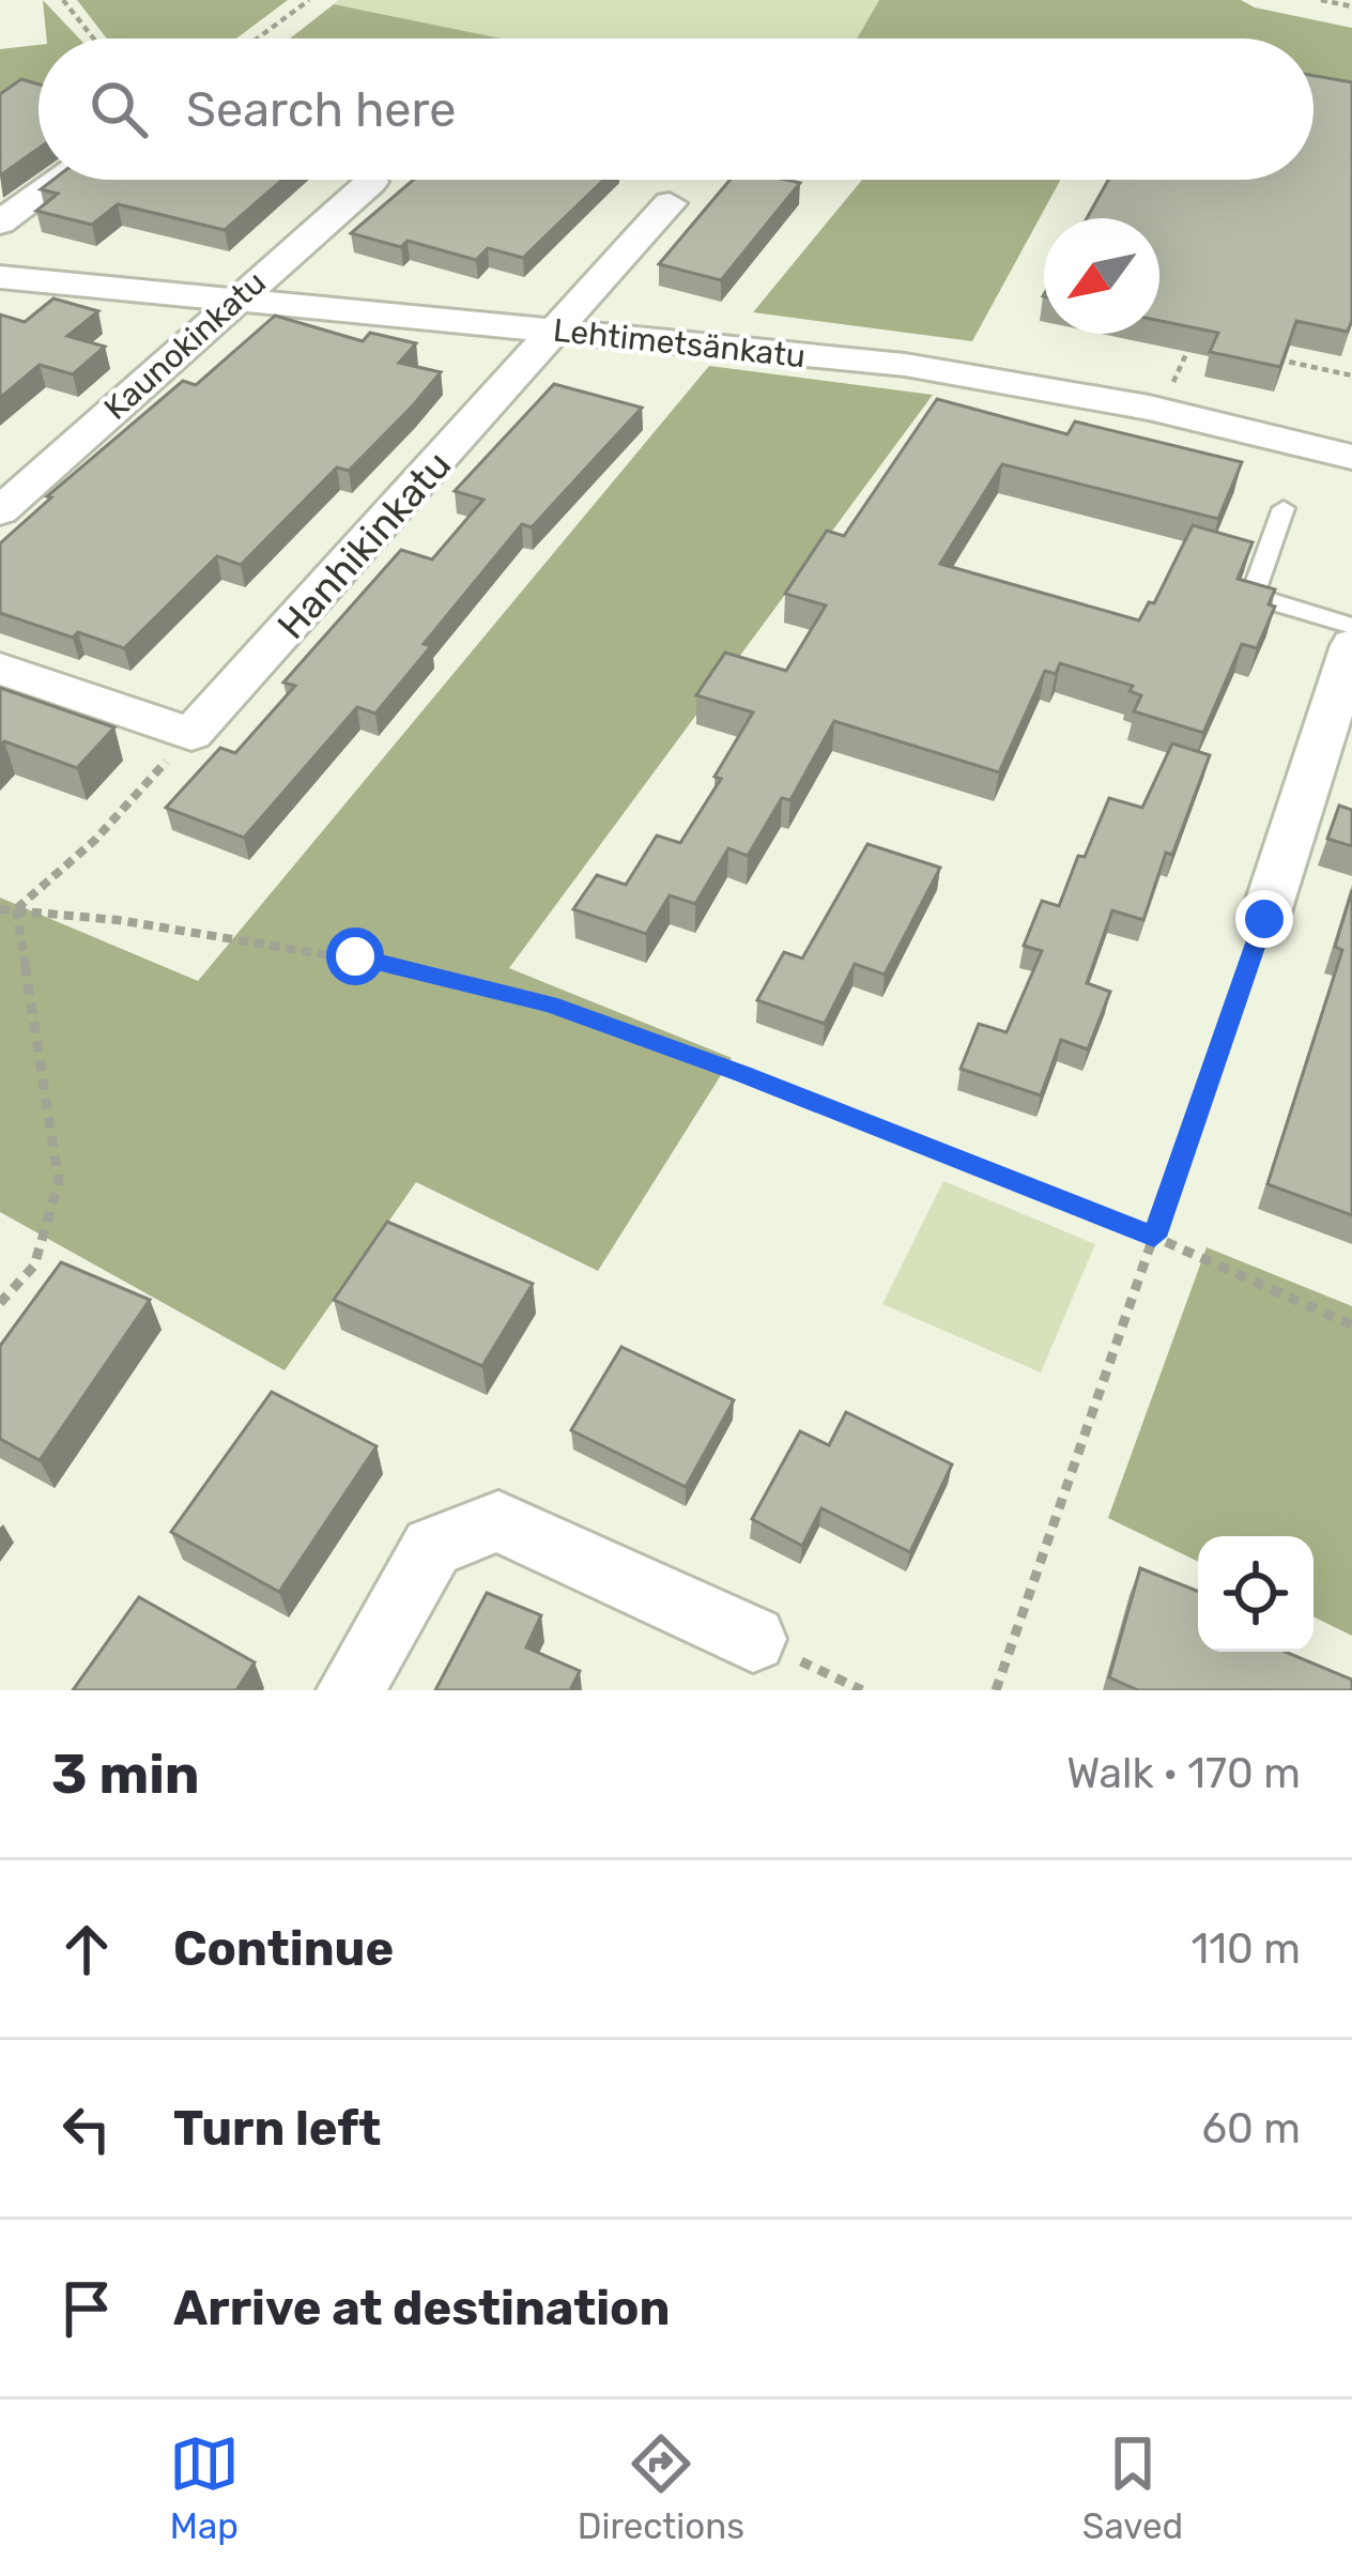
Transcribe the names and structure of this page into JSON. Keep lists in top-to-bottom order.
{
  "streets": {
    "street": ["Lehtimetsänkatu", "Kaunokinkatu", "Hanhikinkatu"]
  },
  "crossings": [
    ["Lehtimetsänkatu", "Kaunokinkatu"],
    ["Lehtimetsänkatu", "Hanhikinkatu"]
  ],
  "north": "bottom left",
  "page": {
    "search": "Search here",
    "heading": ["3 min", "Walk · 170 m"],
    "list": [
      ["Continue", "110 m"],
      ["Turn left", "60 m"],
      "Arrive at destination"
    ],
    "nav": ["Map", "Directions", "Saved"]
  }
}
